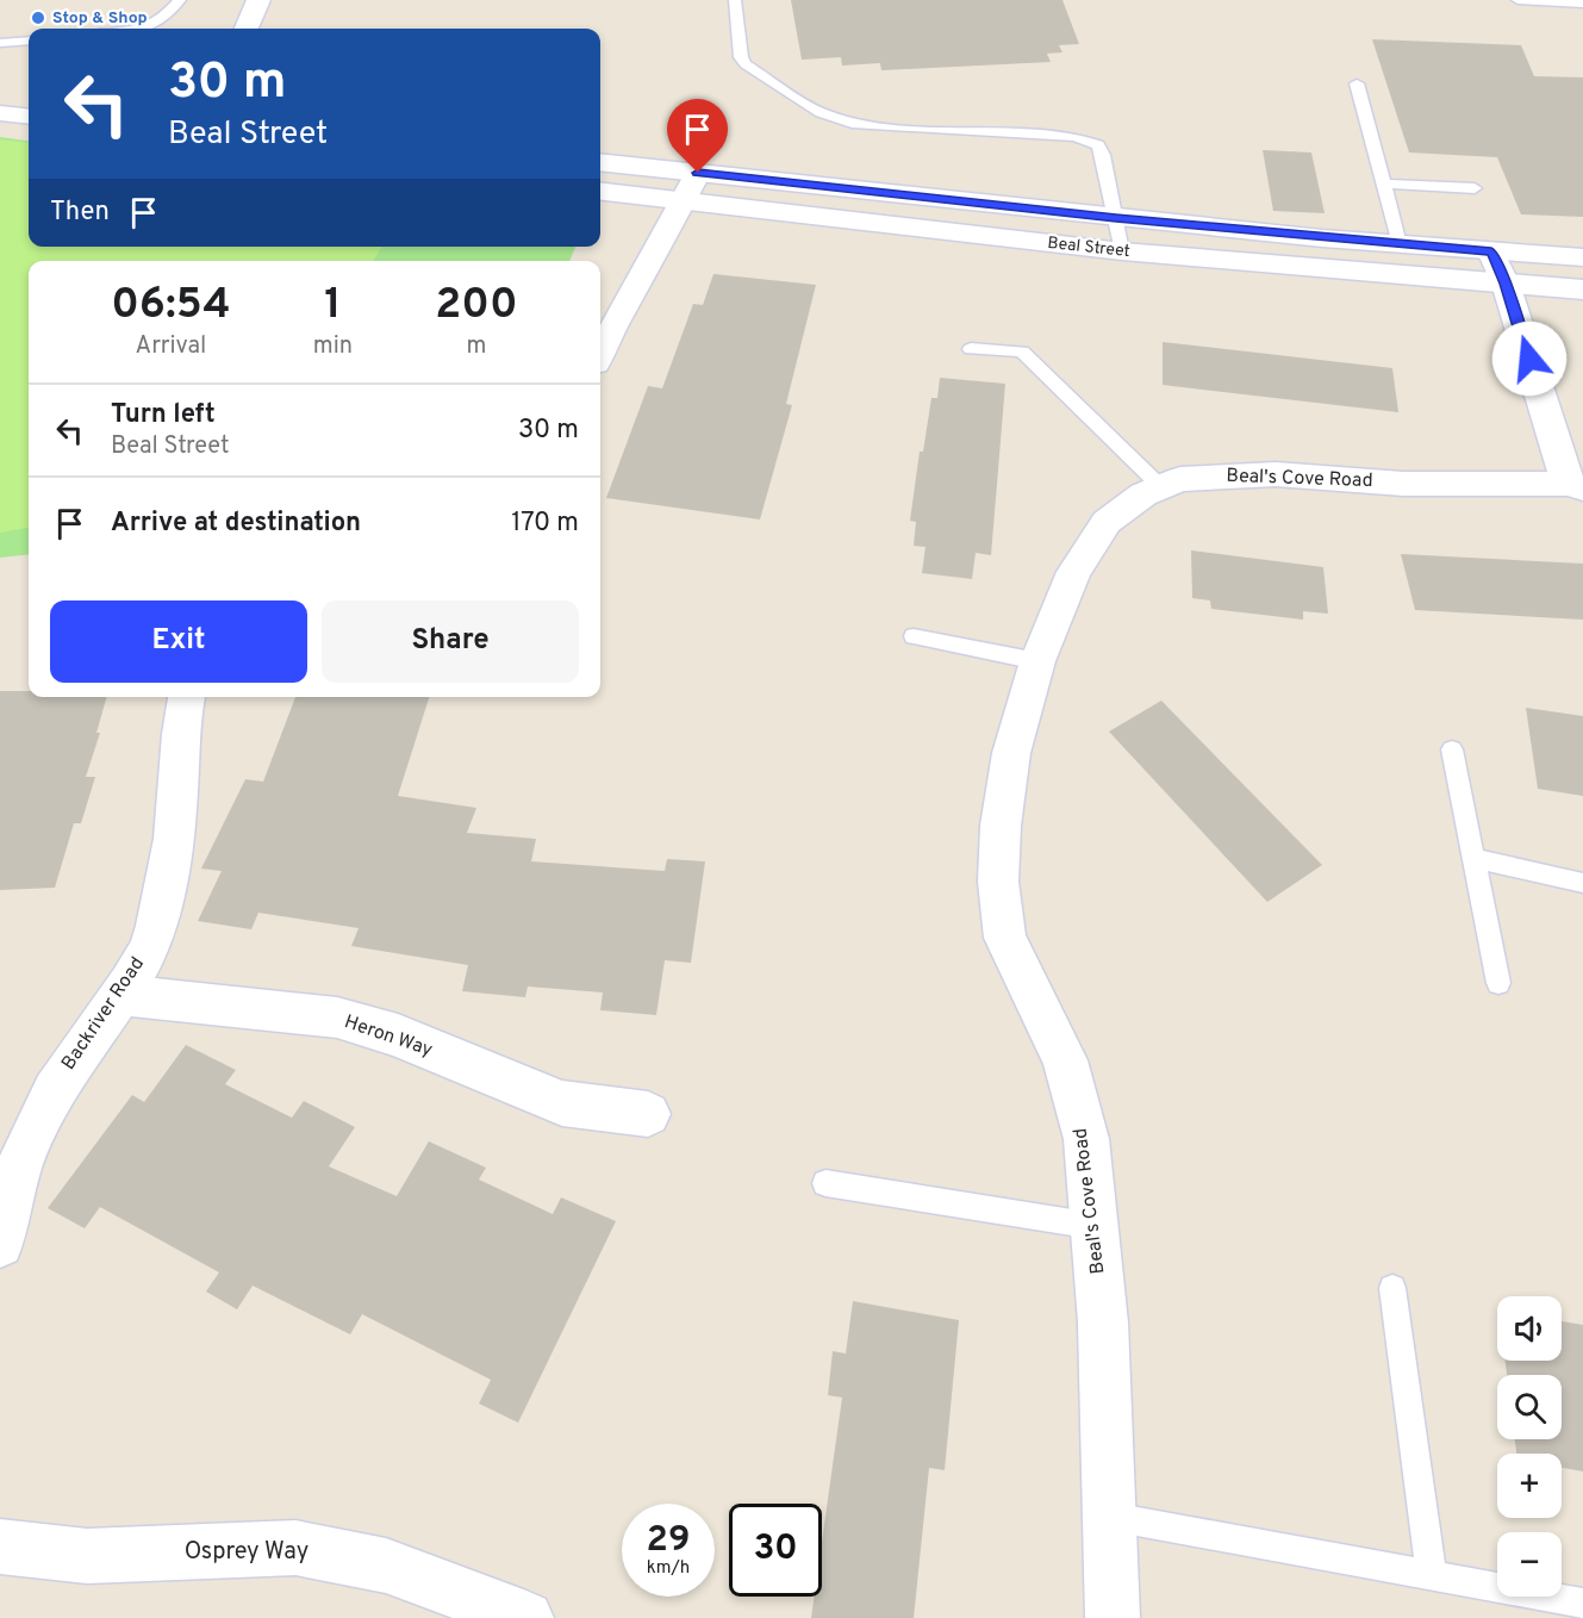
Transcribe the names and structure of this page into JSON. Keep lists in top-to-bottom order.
{
  "streets": {
    "street": [
      "Beal Street",
      "Beal's Cove Road",
      "Backriver Road",
      "Heron Way",
      "Osprey Way"
    ]
  },
  "crossings": [
    ["Beal Street", "Beal's Cove Road"],
    ["Backriver Road", "Heron Way"]
  ],
  "places": ["Stop & Shop"],
  "page": {
    "turn": ["30 m", "Beal Street"],
    "then": "Then",
    "eta": [
      "06:54",
      "Arrival",
      "1",
      "min",
      "200",
      "m"
    ],
    "list": [
      {
        "name": "Turn left",
        "note": "Beal Street",
        "value": "30 m"
      },
      {
        "name": "Arrive at destination",
        "value": "170 m"
      }
    ],
    "buttons": ["Exit", "Share"],
    "map_buttons": ["+", "−"],
    "speed": "29 km/h",
    "limit": "30"
  }
}
